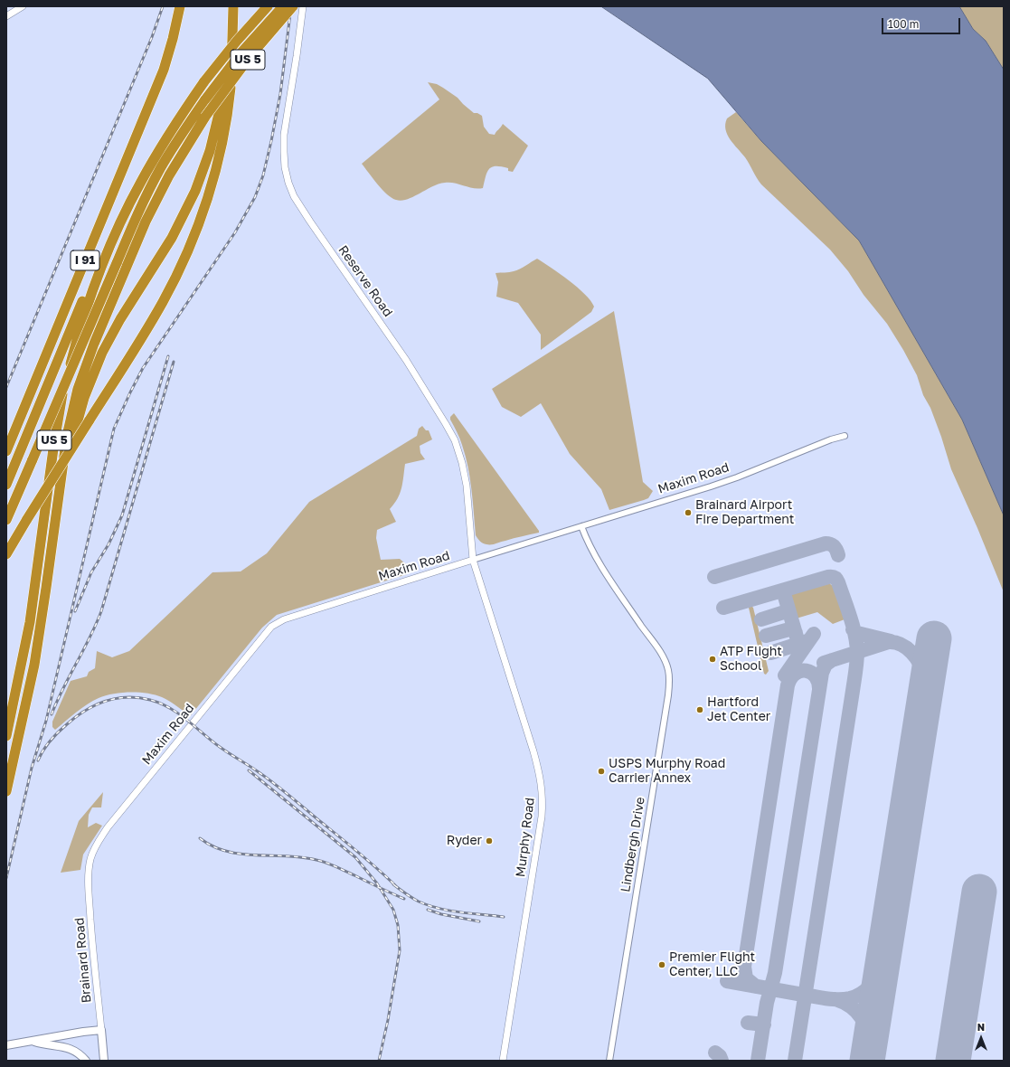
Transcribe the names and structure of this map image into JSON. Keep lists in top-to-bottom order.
{
  "streets": {
    "highway": ["US 5", "I 91"],
    "main road": ["Brainard Road"],
    "street": [
      "Reserve Road",
      "Maxim Road",
      "Murphy Road",
      "Lindbergh Drive"
    ]
  },
  "crossings": [
    ["Reserve Road", "Maxim Road"],
    ["Reserve Road", "Murphy Road"],
    ["Maxim Road", "Murphy Road"],
    ["Maxim Road", "Lindbergh Drive"],
    ["Maxim Road", "Brainard Road"]
  ],
  "places": [
    "Brainard Airport Fire Department",
    "ATP Flight School",
    "Hartford Jet Center",
    "USPS Murphy Road Carrier Annex",
    "Ryder",
    "Premier Flight Center, LLC"
  ],
  "scale_bar": "100 m",
  "north": "top"
}
